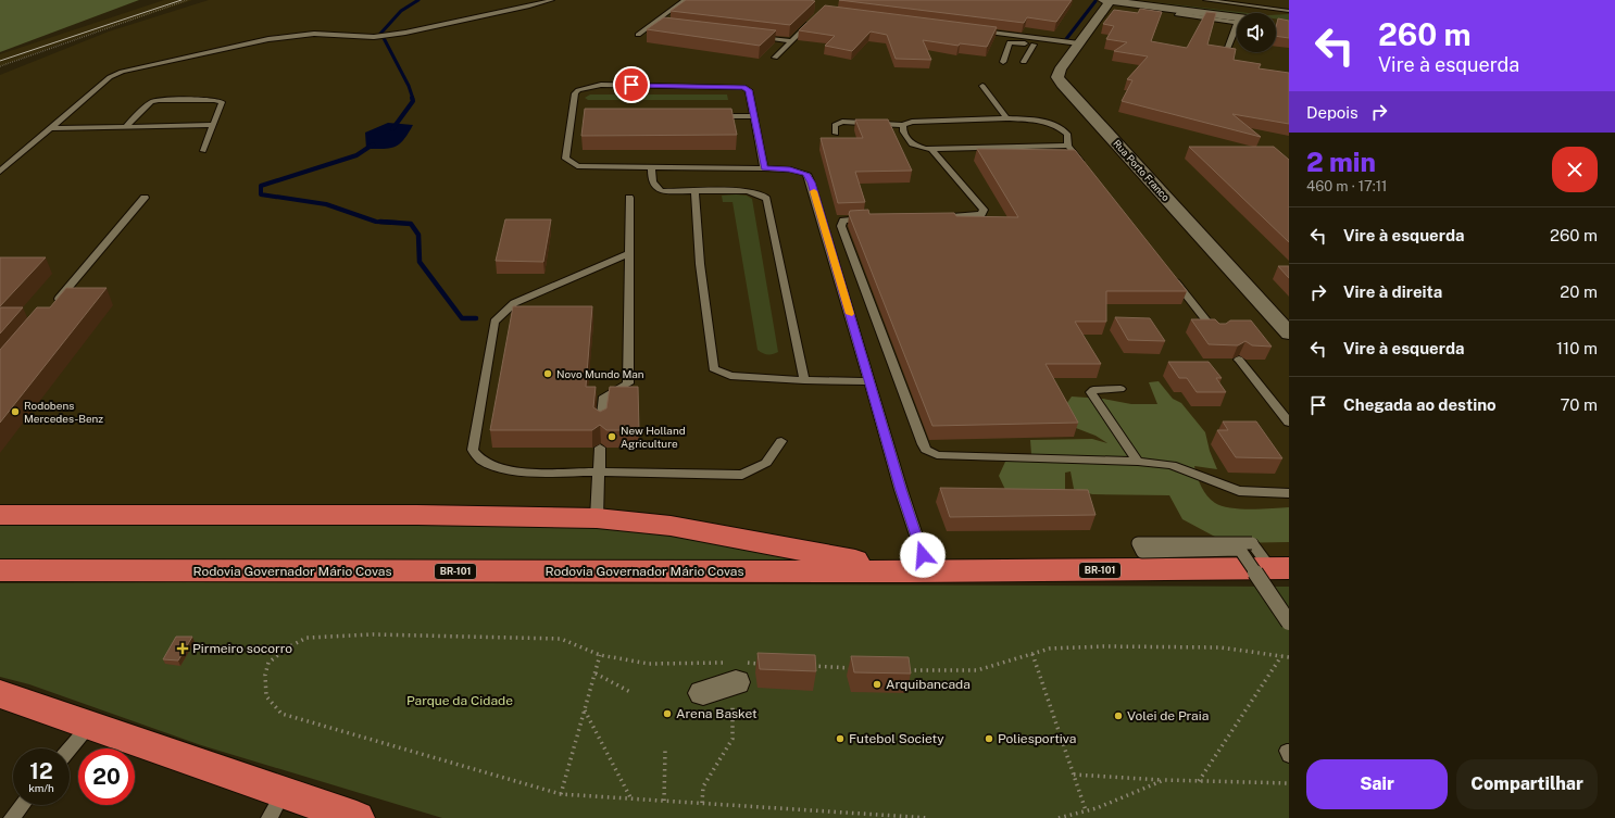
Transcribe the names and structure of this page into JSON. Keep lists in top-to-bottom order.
{
  "streets": {
    "highway": ["BR-101", "Rodovia Governador Mário Covas"],
    "street": ["Rua Porto Franco"]
  },
  "parks": ["Parque da Cidade"],
  "places": {
    "other": [
      "Novo Mundo Man",
      "Rodobens Mercedes-Benz",
      "New Holland Agriculture",
      "Arquibancada",
      "Arena Basket",
      "Volei de Praia",
      "Futebol Society",
      "Poliesportiva"
    ],
    "health": ["Pirmeiro socorro"]
  },
  "page": {
    "turn": ["260 m", "Vire à esquerda"],
    "then": "Depois",
    "heading": ["2 min", "460 m · 17:11"],
    "list": [
      {
        "name": "Vire à esquerda",
        "value": "260 m"
      },
      {
        "name": "Vire à direita",
        "value": "20 m"
      },
      {
        "name": "Vire à esquerda",
        "value": "110 m"
      },
      {
        "name": "Chegada ao destino",
        "value": "70 m"
      }
    ],
    "speed": "12 km/h",
    "limit": "20",
    "buttons": ["Sair", "Compartilhar"]
  }
}
